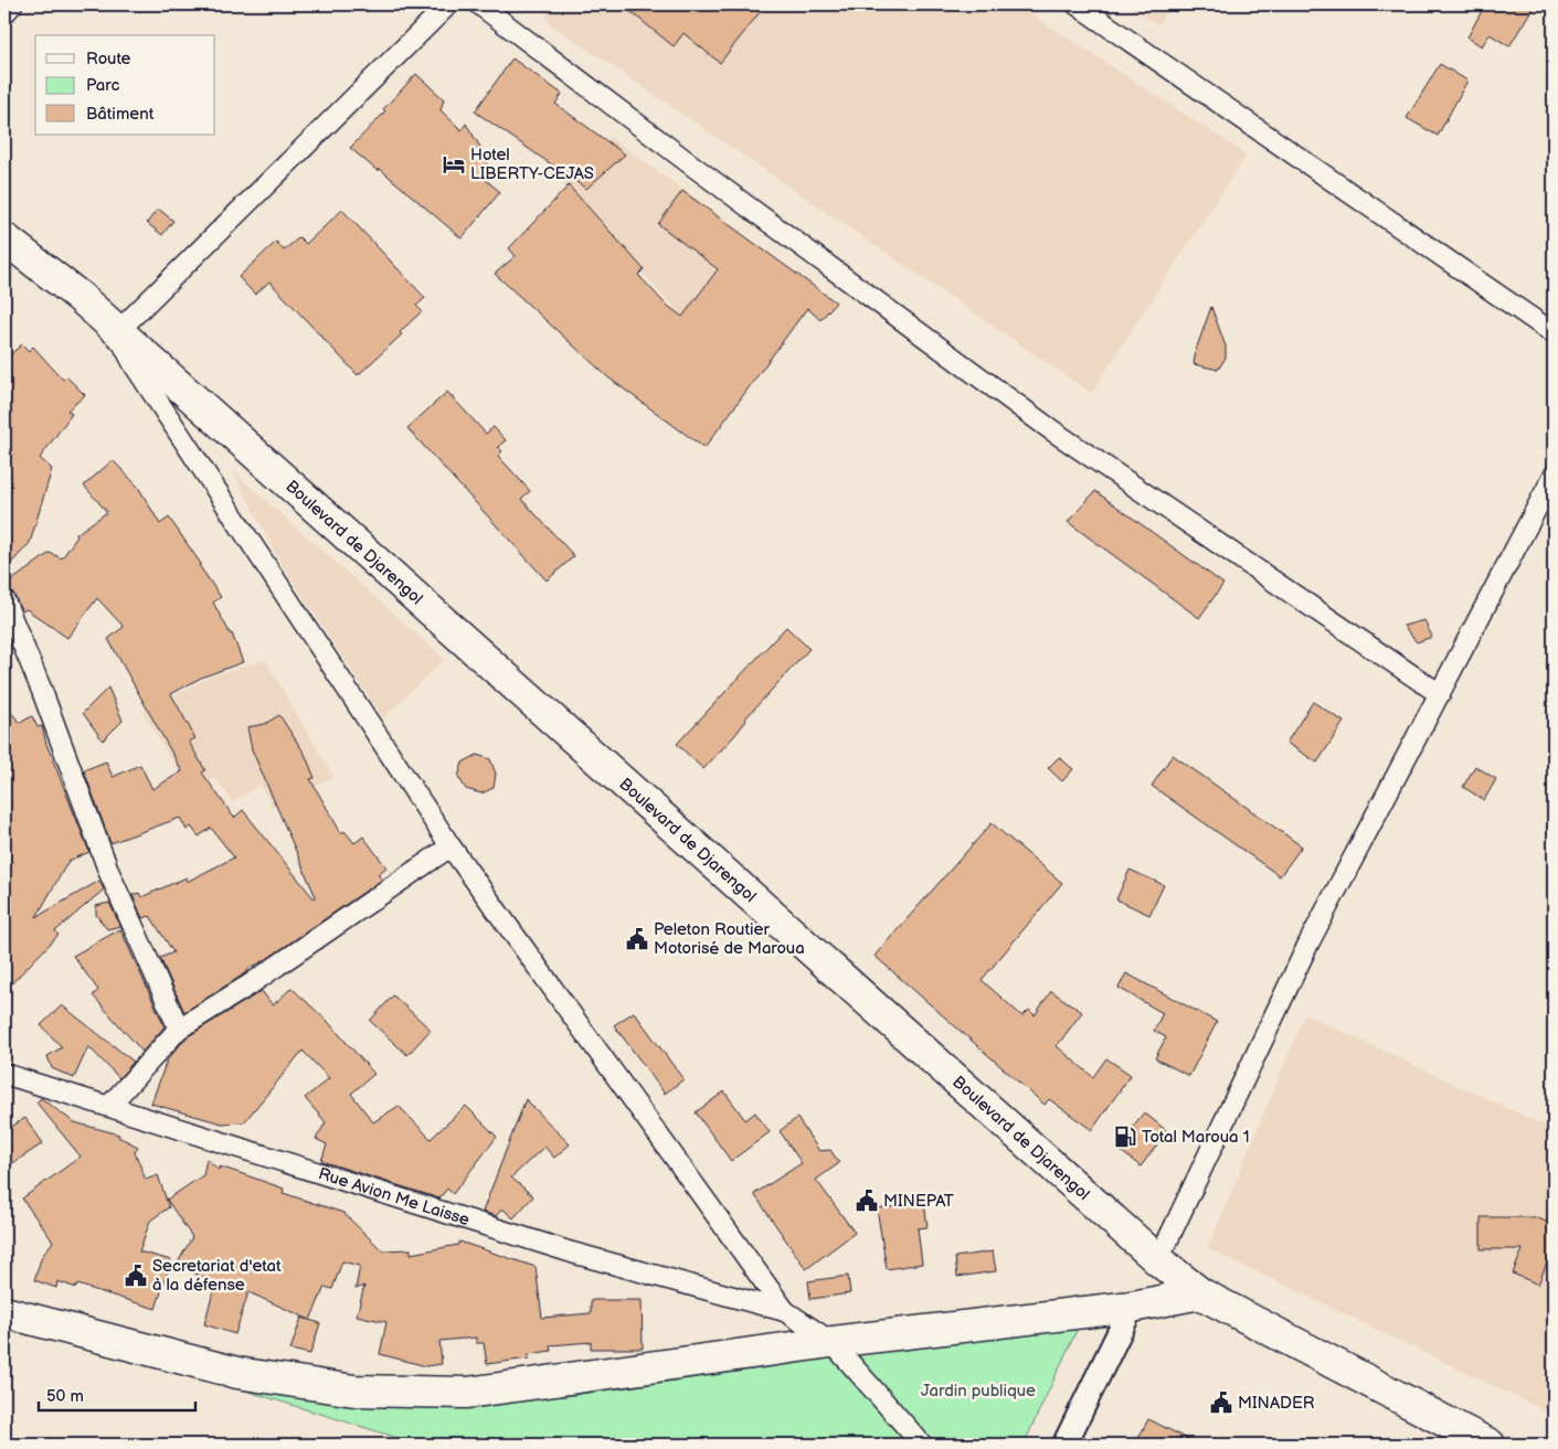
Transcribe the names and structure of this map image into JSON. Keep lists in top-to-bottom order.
{
  "streets": {
    "main road": ["Boulevard de Djarengol"],
    "street": ["Rue Avion Me Laisse"]
  },
  "parks": ["Jardin publique"],
  "places": {
    "hotel": ["Hotel LIBERTY-CEJAS"],
    "public building": [
      "Peleton Routier Motorisé de Maroua",
      "MINEPAT",
      "Secretariat d'etat à la défense",
      "MINADER"
    ],
    "fuel station": ["Total Maroua 1"]
  },
  "legend": ["Route", "Parc", "Bâtiment"],
  "scale_bar": "50 m"
}
